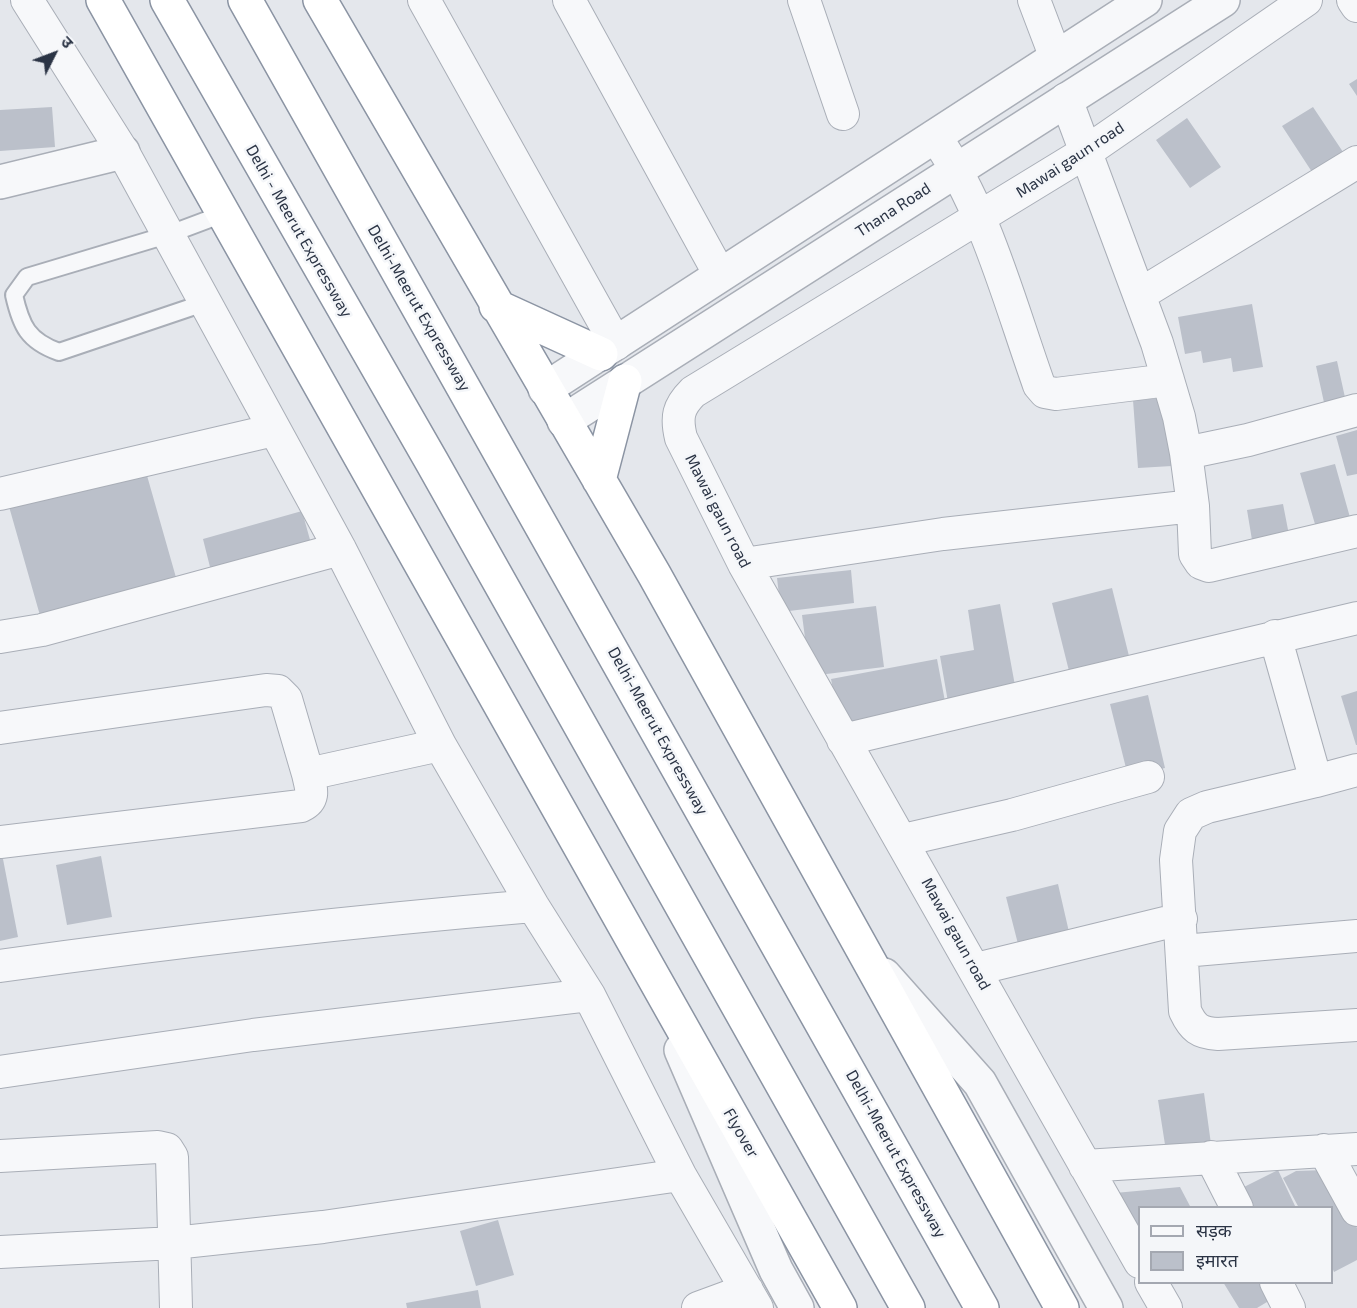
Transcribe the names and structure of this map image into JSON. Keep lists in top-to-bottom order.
{
  "streets": {
    "highway": ["Delhi - Meerut Expressway", "Delhi-Meerut Expressway", "Flyover"],
    "street": ["Mawai gaun road", "Thana Road"]
  },
  "legend": ["सड़क", "इमारत"],
  "north": "top right"
}
